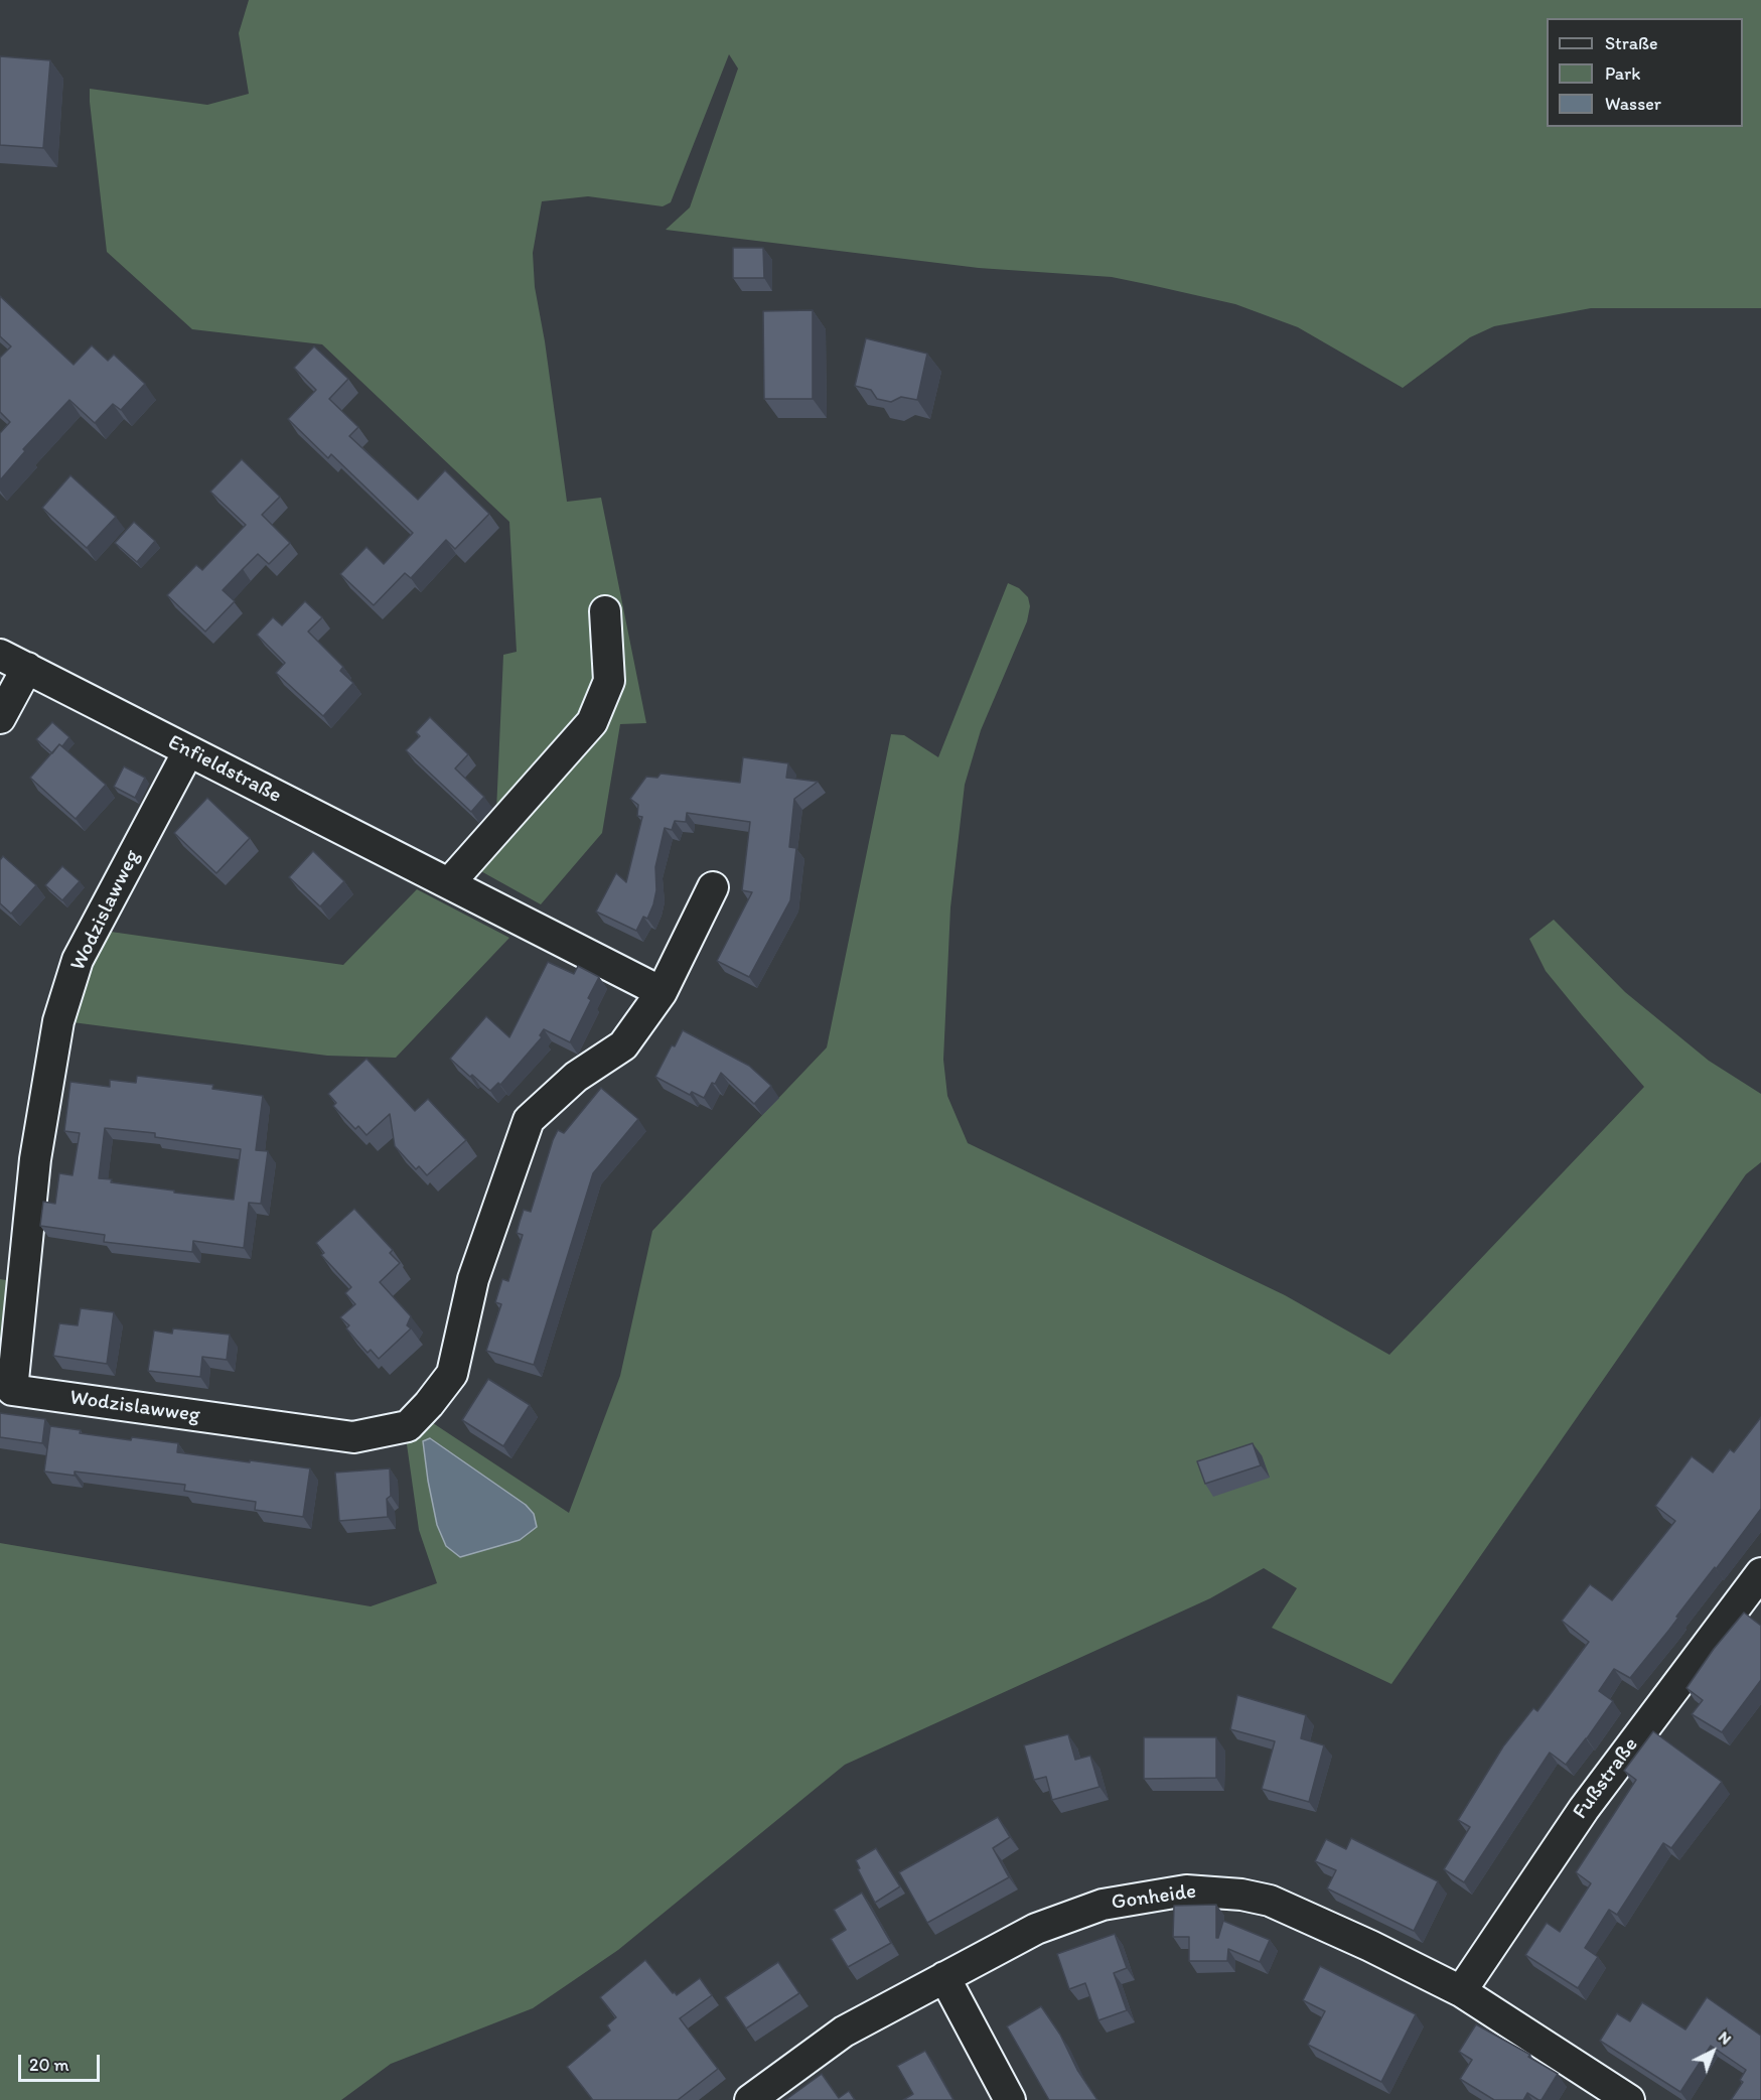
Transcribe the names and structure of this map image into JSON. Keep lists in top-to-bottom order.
{
  "streets": {
    "street": [
      "Enfieldstraße",
      "Wodzislawweg",
      "Fußstraße",
      "Gonheide"
    ]
  },
  "crossings": [
    ["Enfieldstraße", "Wodzislawweg"],
    ["Fußstraße", "Gonheide"]
  ],
  "legend": ["Straße", "Park", "Wasser"],
  "scale_bar": "20 m",
  "north": "top right"
}
